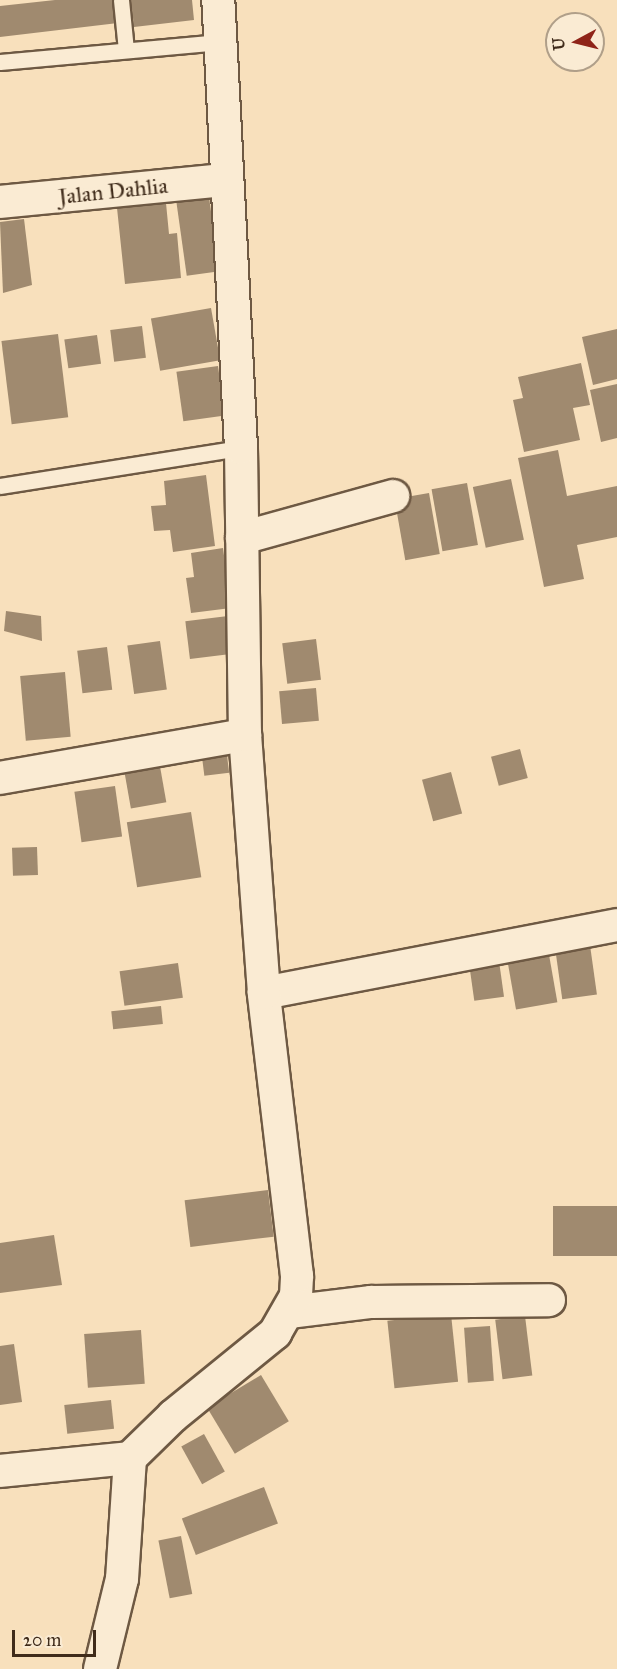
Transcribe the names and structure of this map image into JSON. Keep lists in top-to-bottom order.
{
  "streets": {
    "street": ["Jalan Dahlia"]
  },
  "scale_bar": "20 m",
  "north": "left"
}
